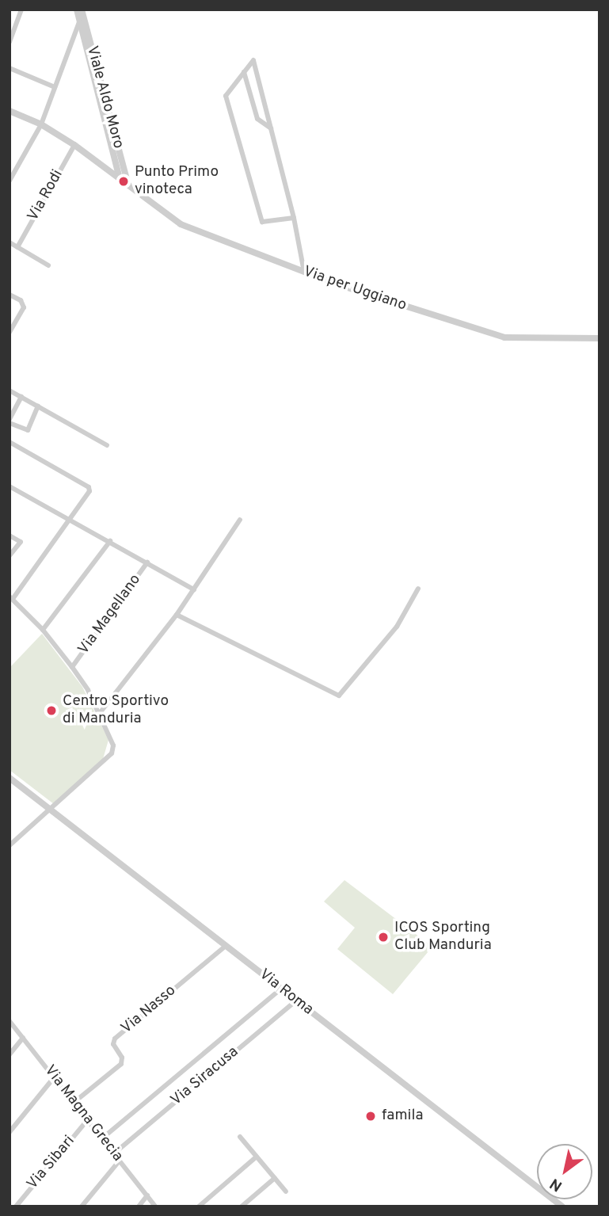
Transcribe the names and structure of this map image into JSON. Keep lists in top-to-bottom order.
{
  "streets": {
    "street": [
      "Viale Aldo Moro",
      "Via Rodi",
      "Via per Uggiano",
      "Via Magellano",
      "Via Roma",
      "Via Nasso",
      "Via Siracusa",
      "Via Magna Grecia",
      "Via Sibari"
    ]
  },
  "crossings": [
    ["Viale Aldo Moro", "Via per Uggiano"],
    ["Via Roma", "Via Nasso"],
    ["Via Roma", "Via Siracusa"],
    ["Via Nasso", "Via Magna Grecia"],
    ["Via Siracusa", "Via Magna Grecia"],
    ["Via Magna Grecia", "Via Sibari"]
  ],
  "places": [
    "Punto Primo vinoteca",
    "Centro Sportivo di Manduria",
    "ICOS Sporting Club Manduria",
    "famila"
  ],
  "north": "bottom left"
}
